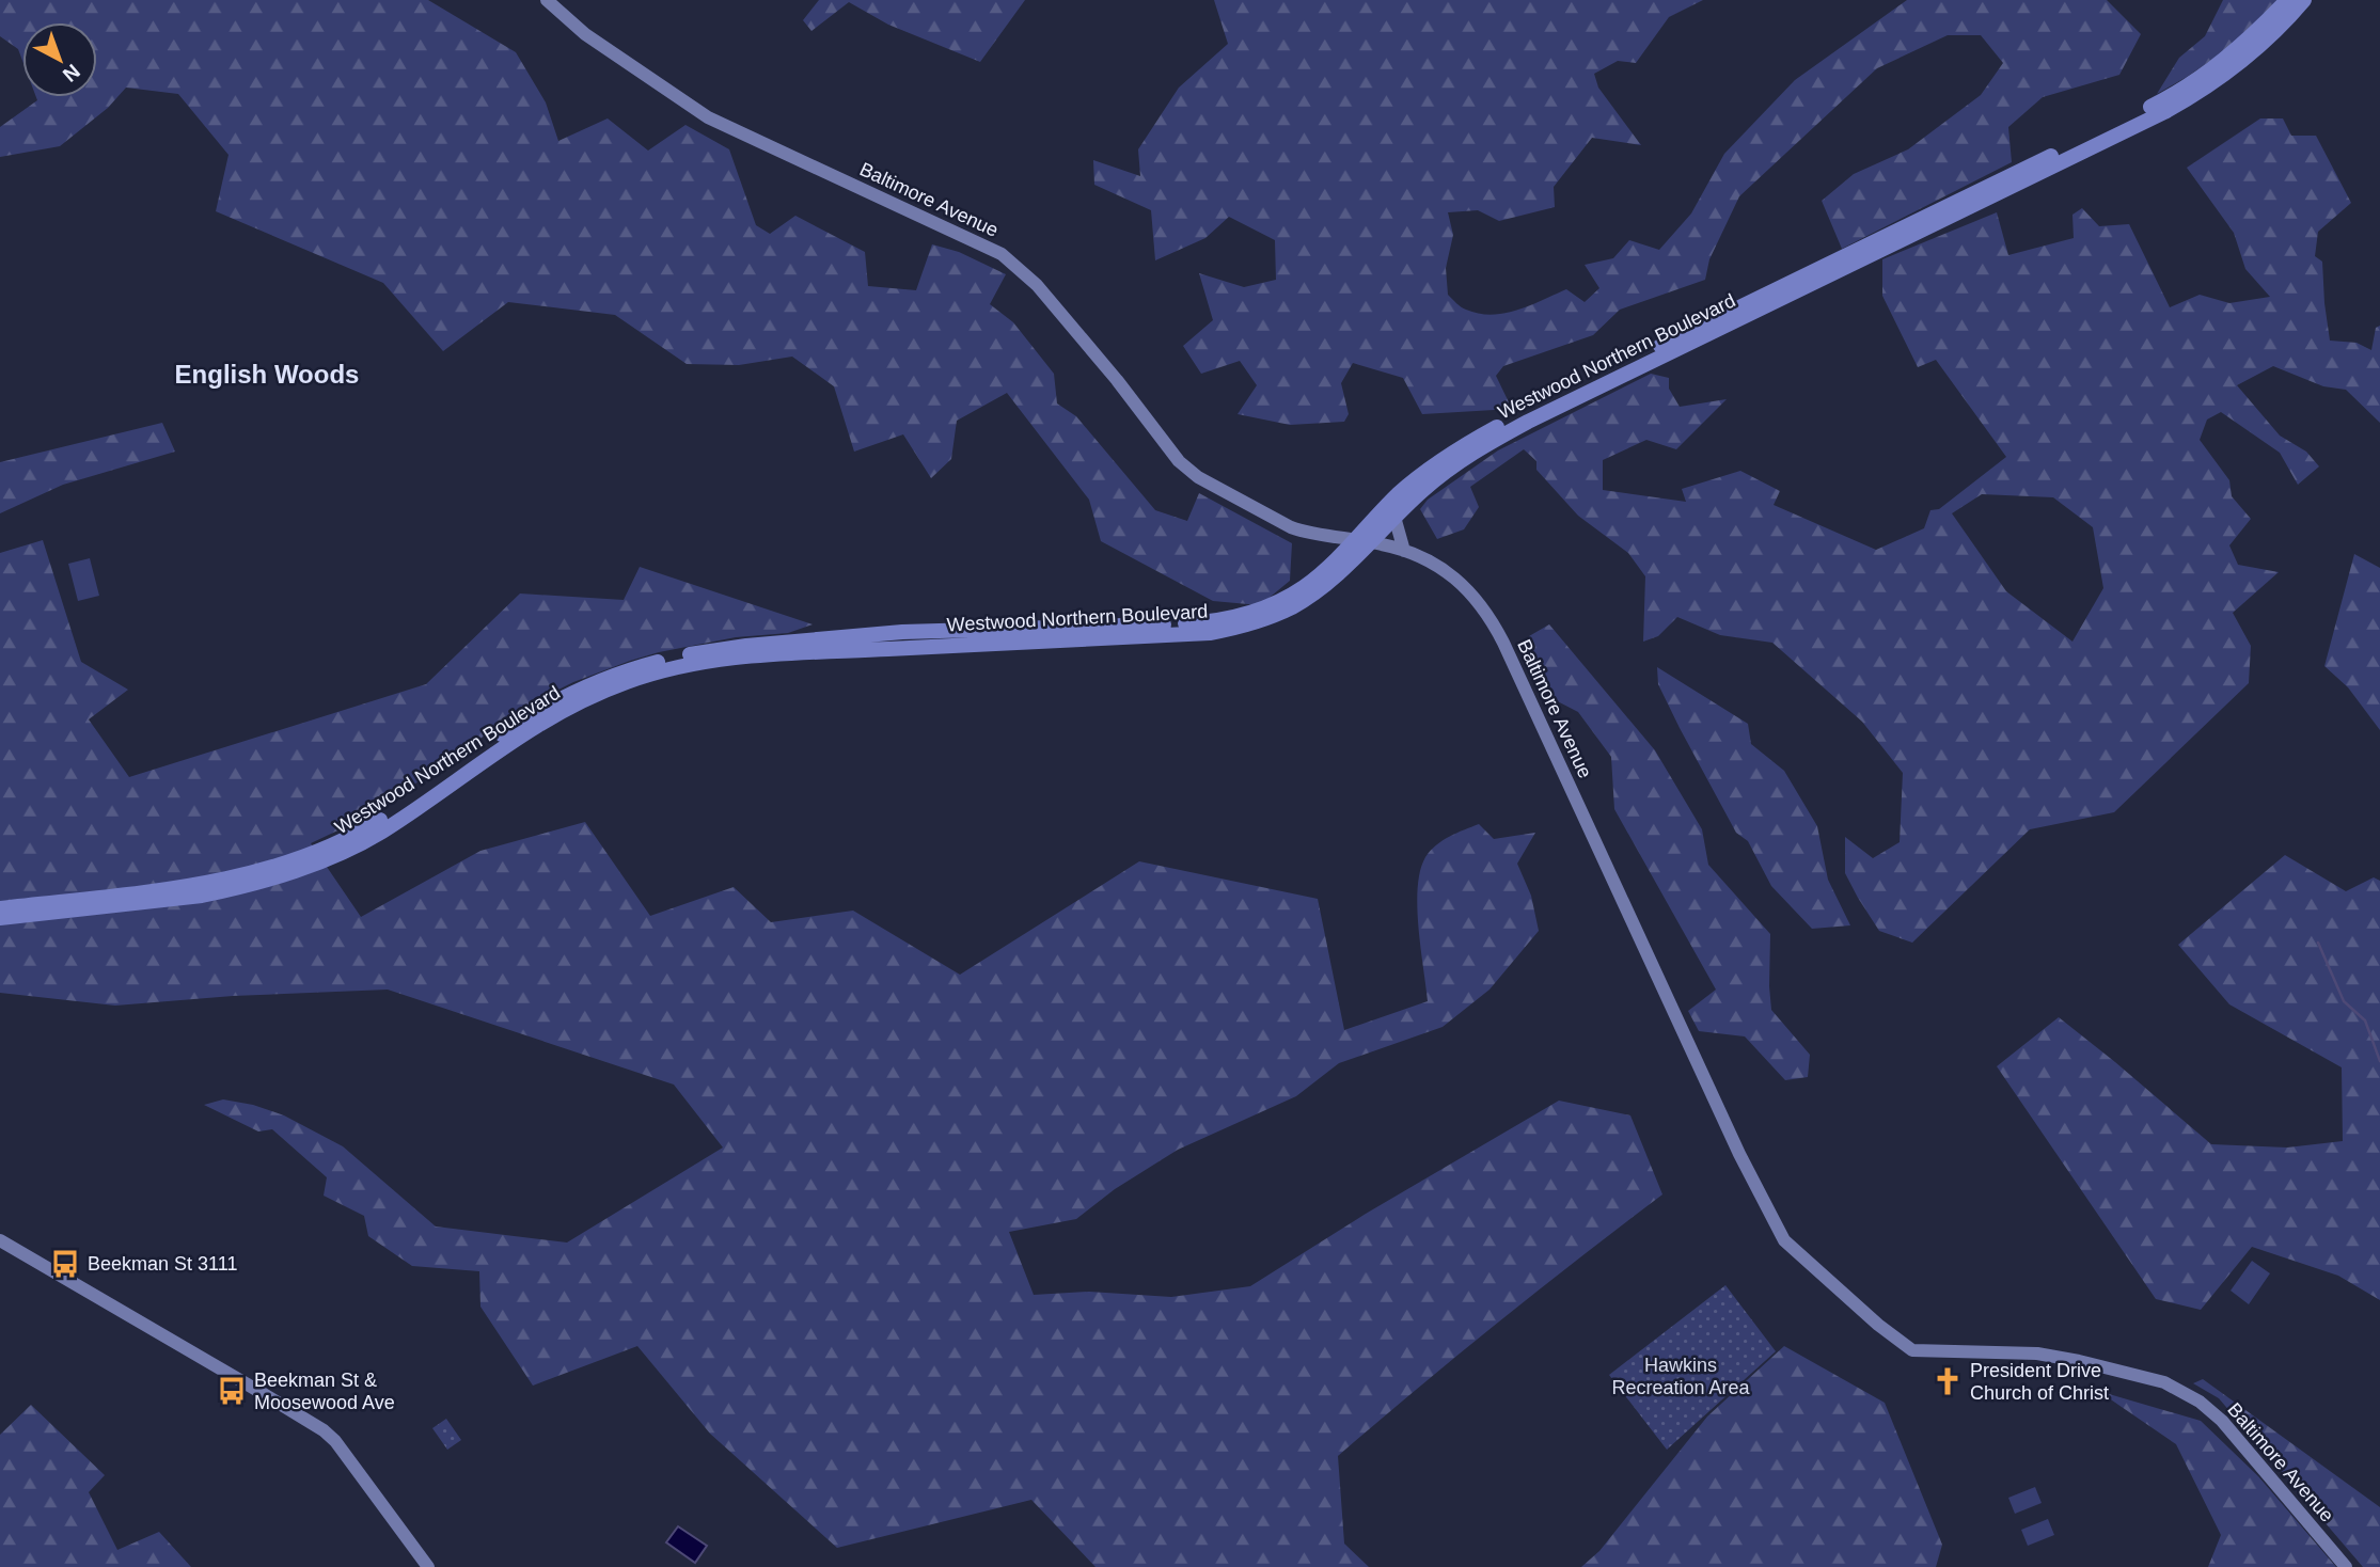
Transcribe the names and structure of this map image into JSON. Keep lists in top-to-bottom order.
{
  "streets": {
    "main road": ["Westwood Northern Boulevard"],
    "street": ["Baltimore Avenue"]
  },
  "crossings": [
    ["Baltimore Avenue", "Westwood Northern Boulevard"]
  ],
  "districts": ["English Woods"],
  "parks": ["Hawkins Recreation Area"],
  "places": {
    "bus stop": ["Beekman St 3111", "Beekman St & Moosewood Ave"],
    "church": ["President Drive Church of Christ"]
  },
  "north": "bottom right"
}
